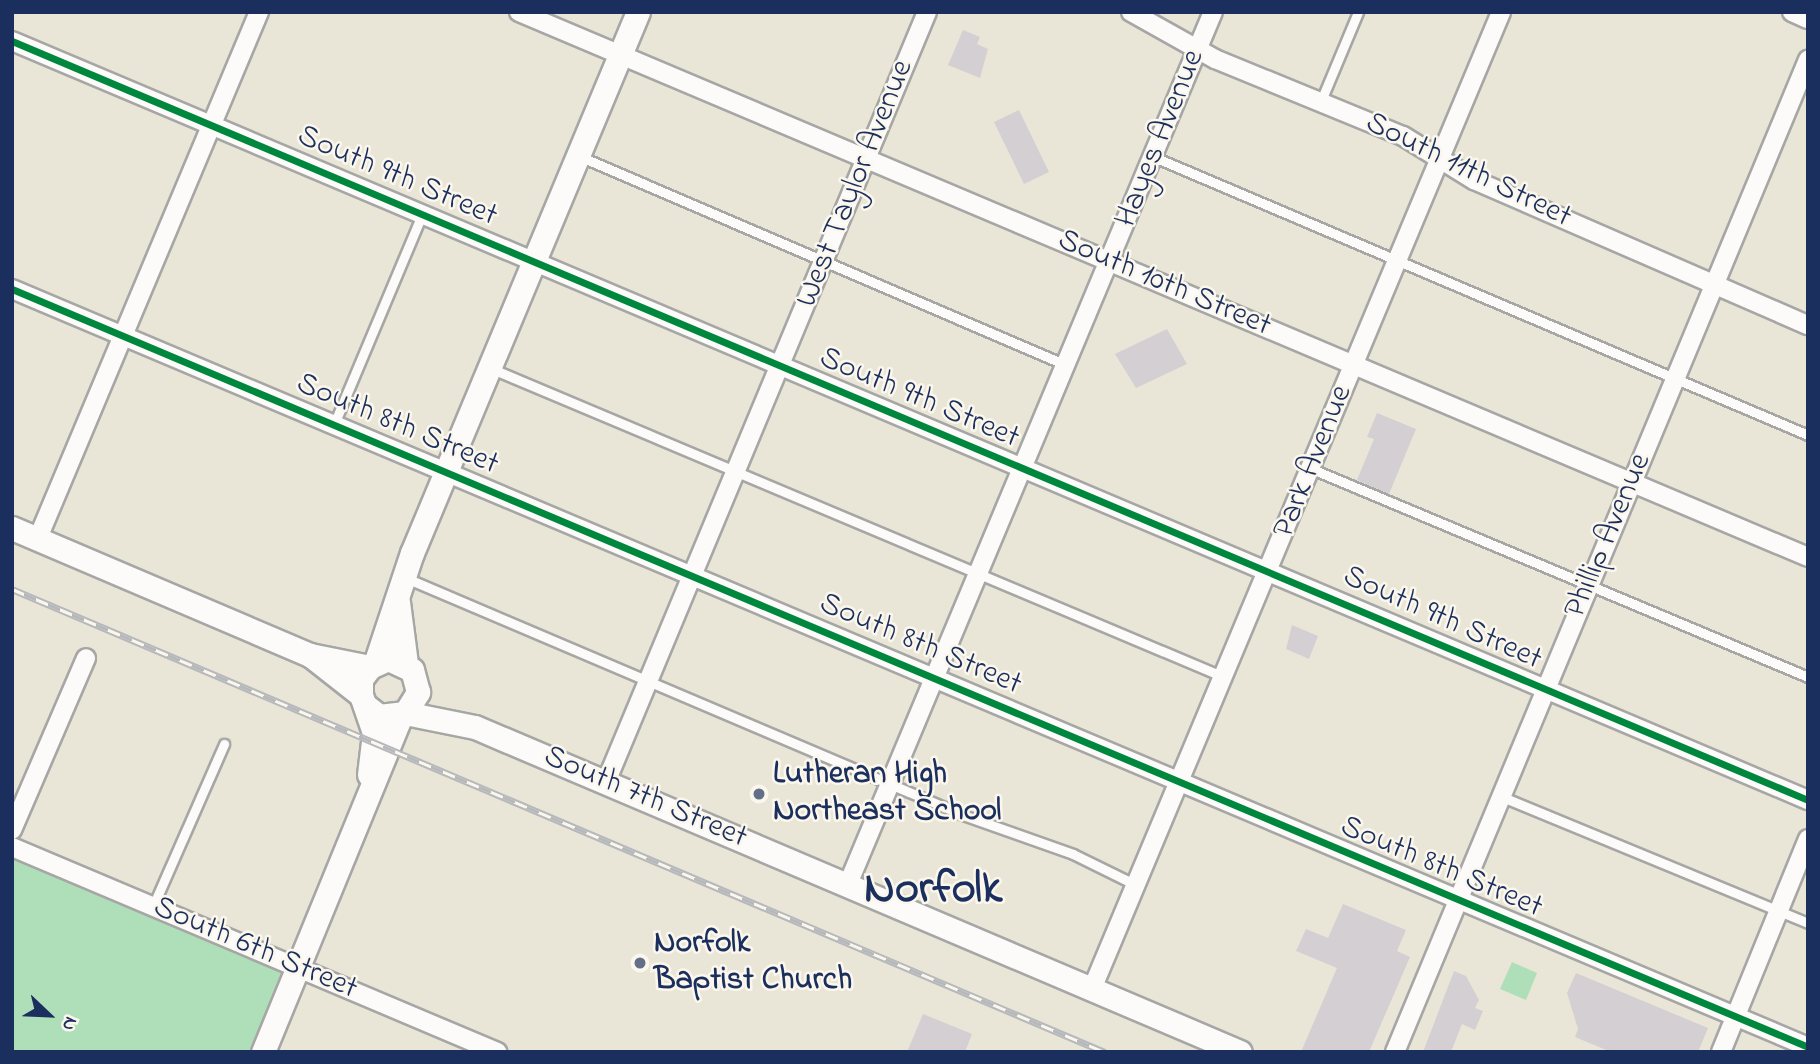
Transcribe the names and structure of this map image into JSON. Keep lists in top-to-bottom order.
{
  "streets": {
    "street": [
      "Hayes Avenue",
      "South 11th Street",
      "South 9th Street",
      "West Taylor Avenue",
      "South 10th Street",
      "South 8th Street",
      "Park Avenue",
      "Phillip Avenue",
      "South 7th Street",
      "South 6th Street"
    ]
  },
  "crossings": [
    ["Hayes Avenue", "South 11th Street"],
    ["Hayes Avenue", "South 9th Street"],
    ["Hayes Avenue", "South 10th Street"],
    ["Hayes Avenue", "South 8th Street"],
    ["Hayes Avenue", "South 7th Street"],
    ["South 11th Street", "Park Avenue"],
    ["South 11th Street", "Phillip Avenue"],
    ["South 9th Street", "West Taylor Avenue"],
    ["South 9th Street", "Park Avenue"],
    ["South 9th Street", "Phillip Avenue"],
    ["West Taylor Avenue", "South 10th Street"],
    ["West Taylor Avenue", "South 8th Street"],
    ["West Taylor Avenue", "South 7th Street"],
    ["South 10th Street", "Park Avenue"],
    ["South 10th Street", "Phillip Avenue"],
    ["South 8th Street", "Park Avenue"],
    ["South 8th Street", "Phillip Avenue"],
    ["Park Avenue", "South 7th Street"]
  ],
  "districts": ["Norfolk"],
  "places": ["Lutheran High Northeast School", "Norfolk Baptist Church"],
  "north": "bottom right"
}
